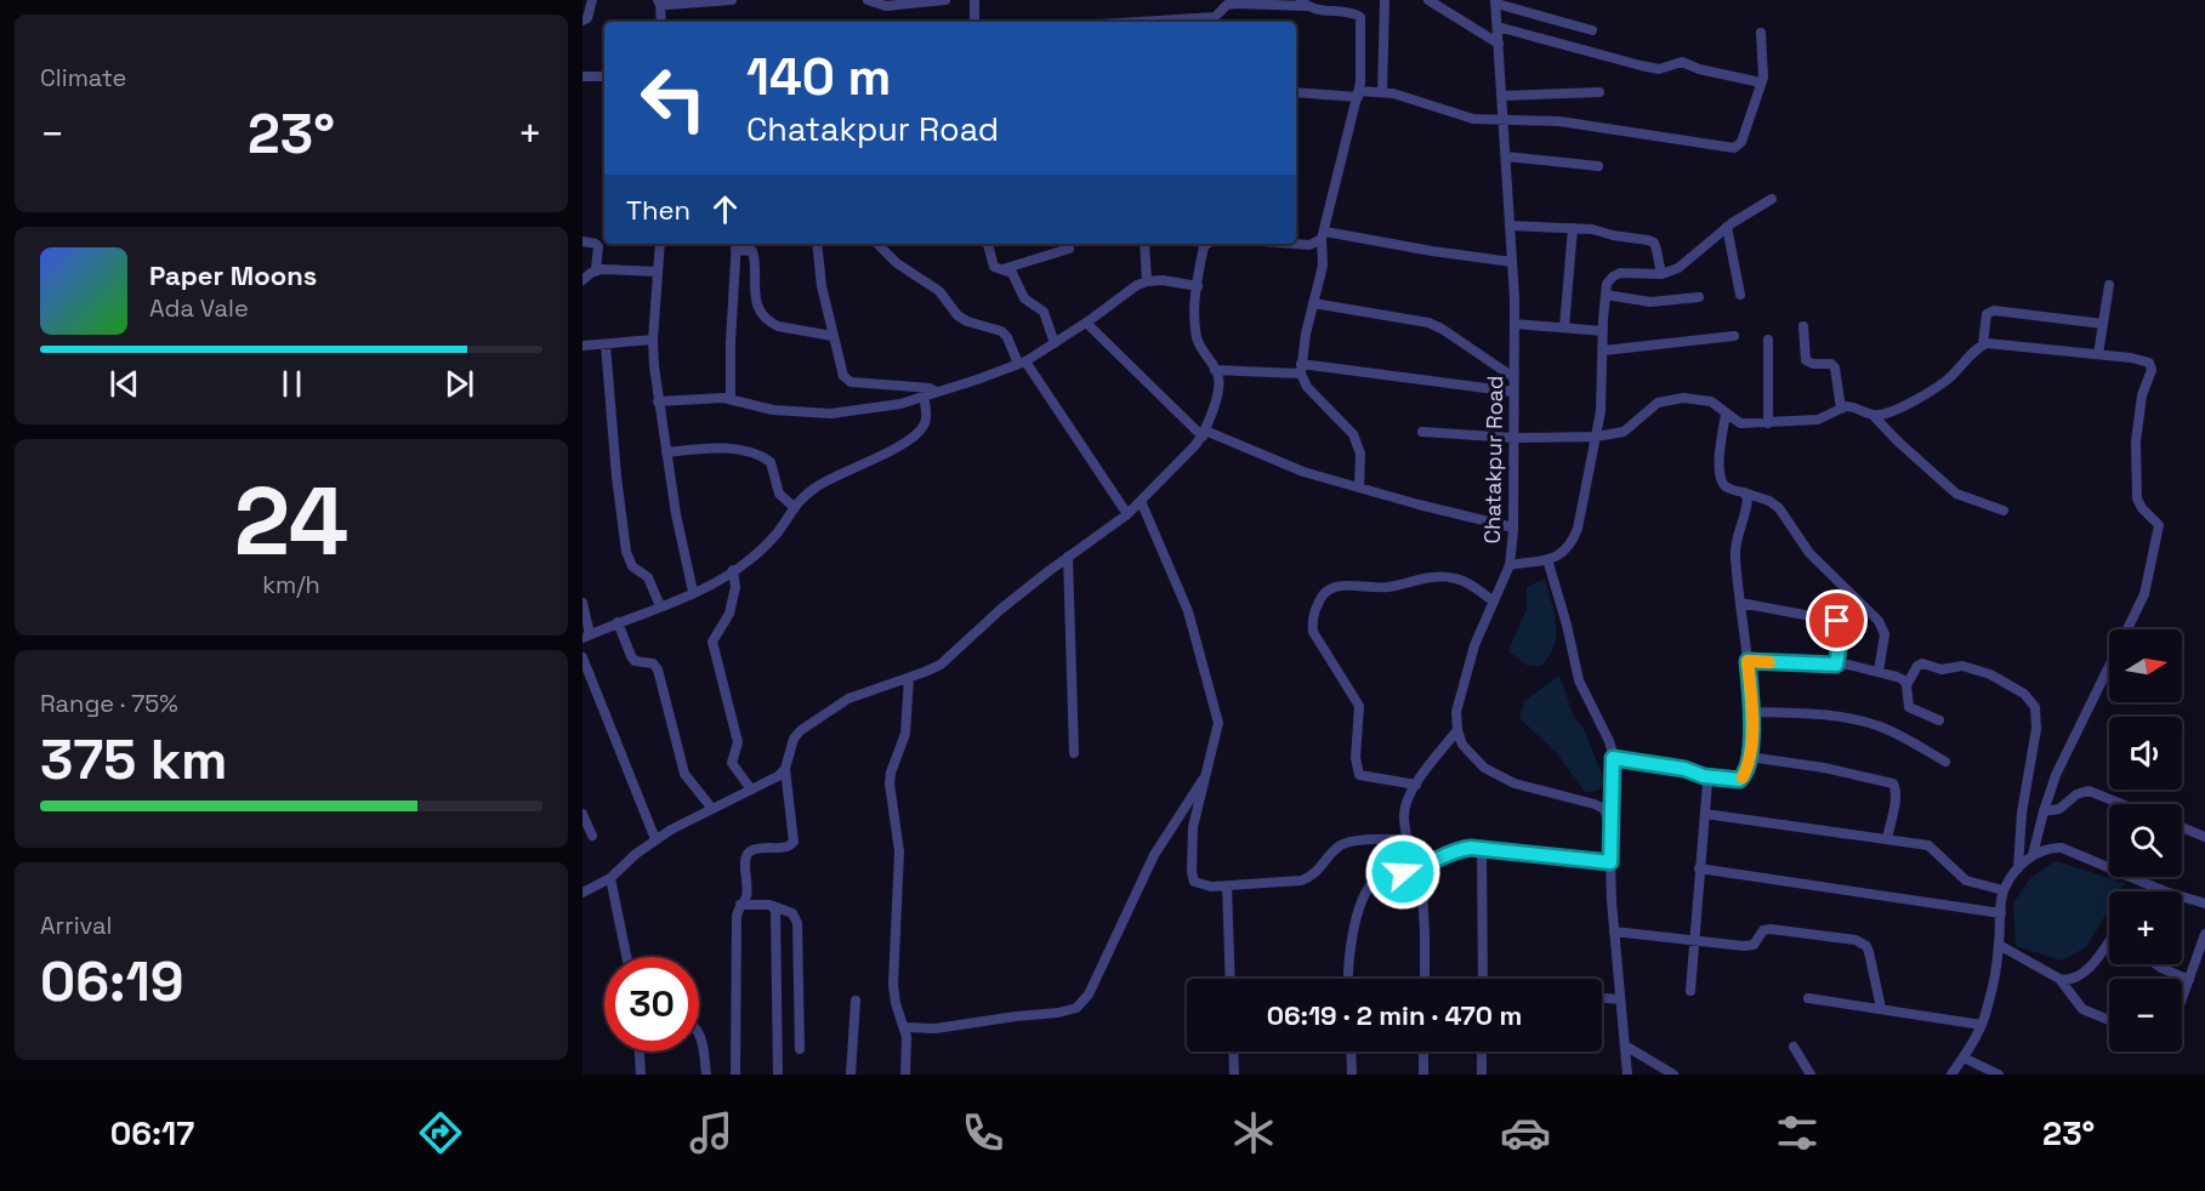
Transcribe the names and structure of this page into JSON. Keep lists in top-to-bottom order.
{
  "streets": {
    "street": ["Chatakpur Road"]
  },
  "north": "right",
  "page": {
    "tile": [
      "Climate",
      ["24", "km/h"],
      ["Range · 75%", "375 km"],
      ["Arrival", "06:19"]
    ],
    "turn": ["140 m", "Chatakpur Road"],
    "heat": ["−", "23°", "+"],
    "then": "Then",
    "song": ["Paper Moons", "Ada Vale"],
    "map_buttons": ["+", "−"],
    "limit": "30",
    "trip": "06:19 · 2 min · 470 m",
    "tabs": ["06:17", "23°"]
  }
}
